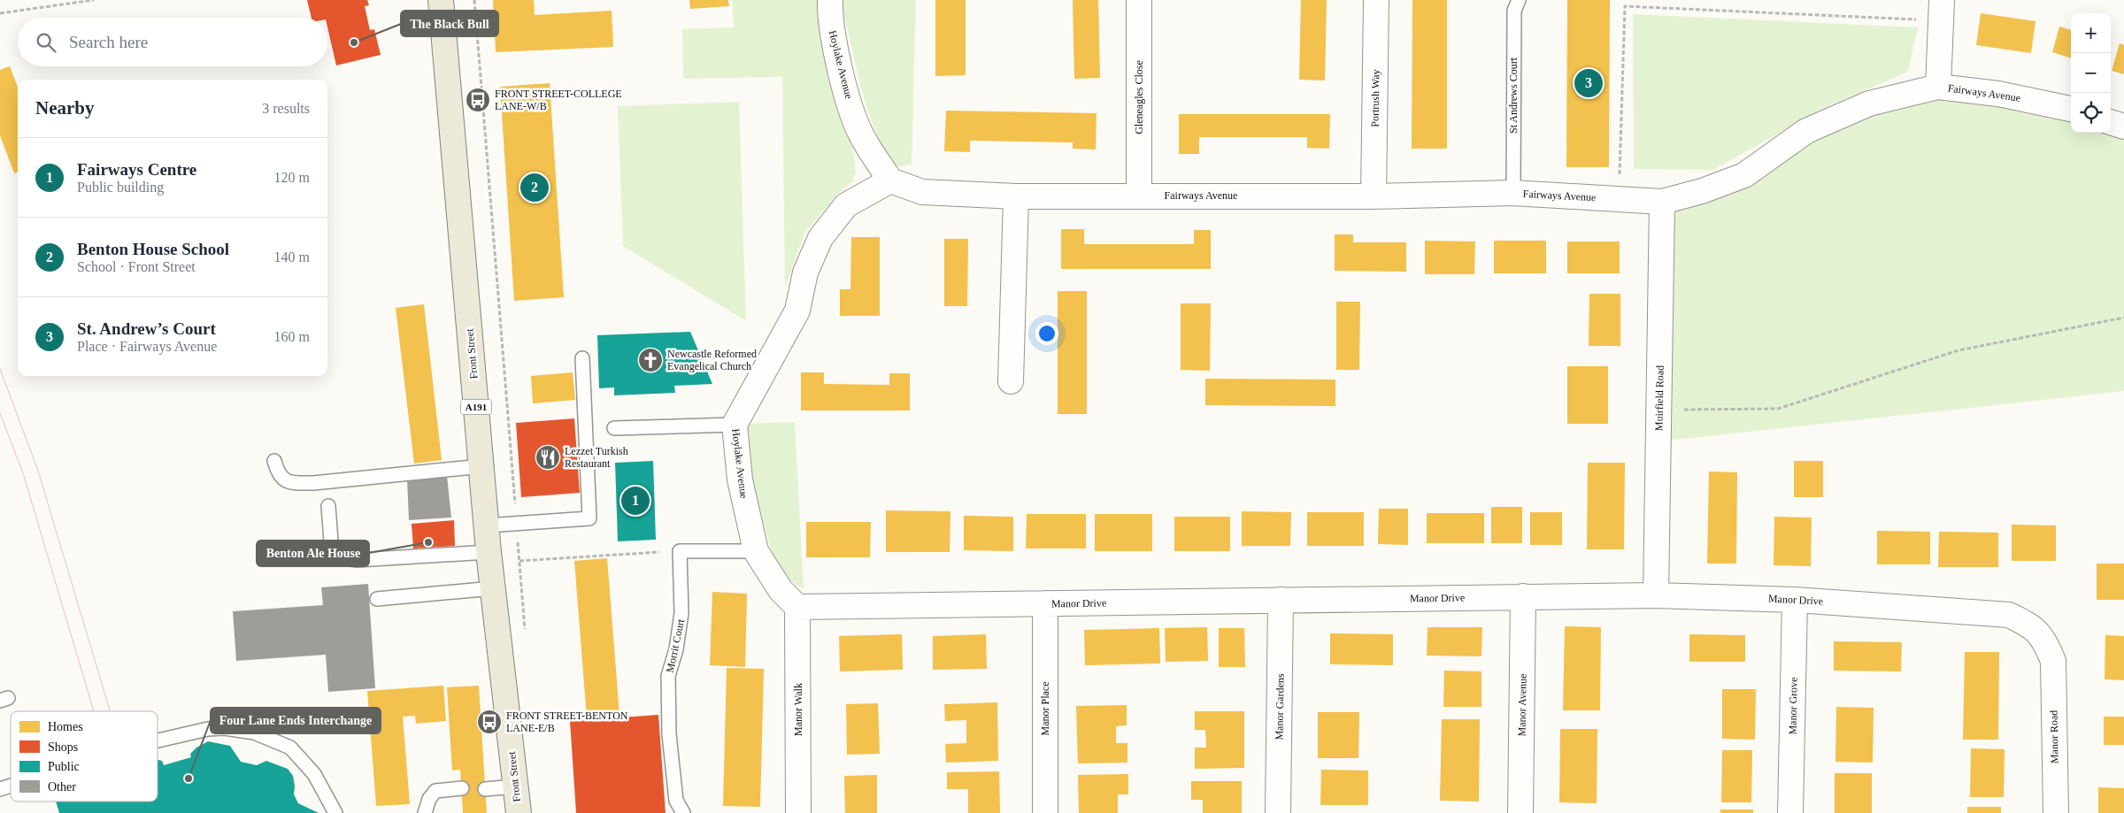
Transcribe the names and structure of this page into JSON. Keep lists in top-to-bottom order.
{
  "streets": {
    "main road": ["Front Street", "A191"],
    "street": [
      "Hoylake Avenue",
      "Fairways Avenue",
      "Gleneagles Close",
      "Portrush Way",
      "Muirfield Road",
      "Manor Drive",
      "Manor Avenue",
      "Manor Grove",
      "Manor Gardens",
      "Manor Place",
      "Manor Walk",
      "Manor Road"
    ],
    "lane": ["St Andrews Court", "Morrit Court"]
  },
  "crossings": [
    ["Hoylake Avenue", "Fairways Avenue"],
    ["Hoylake Avenue", "Manor Drive"],
    ["Hoylake Avenue", "Manor Walk"],
    ["Fairways Avenue", "St Andrews Court"],
    ["Fairways Avenue", "Gleneagles Close"],
    ["Fairways Avenue", "Portrush Way"],
    ["Fairways Avenue", "Muirfield Road"],
    ["Muirfield Road", "Manor Drive"],
    ["Manor Drive", "Manor Avenue"],
    ["Manor Drive", "Manor Grove"],
    ["Manor Drive", "Manor Gardens"],
    ["Manor Drive", "Manor Place"],
    ["Manor Drive", "Manor Walk"],
    ["Manor Drive", "Manor Road"]
  ],
  "places": {
    "other": ["The Black Bull", "Benton Ale House", "Four Lane Ends Interchange"],
    "bus stop": ["FRONT STREET-COLLEGE LANE-W/B", "FRONT STREET-BENTON LANE-E/B"],
    "church": ["Newcastle Reformed Evangelical Church"],
    "restaurant": ["Lezzet Turkish Restaurant"]
  },
  "legend": [
    "Homes",
    "Shops",
    "Public",
    "Other"
  ],
  "page": {
    "map_buttons": ["+", "−"],
    "search": "Search here",
    "pins": ["3", "2", "1"],
    "heading": ["Nearby", "3 results"],
    "list": [
      {
        "mark": "1",
        "name": "Fairways Centre",
        "note": "Public building",
        "value": "120 m"
      },
      {
        "mark": "2",
        "name": "Benton House School",
        "note": "School · Front Street",
        "value": "140 m"
      },
      {
        "mark": "3",
        "name": "St. Andrew’s Court",
        "note": "Place · Fairways Avenue",
        "value": "160 m"
      }
    ]
  }
}
